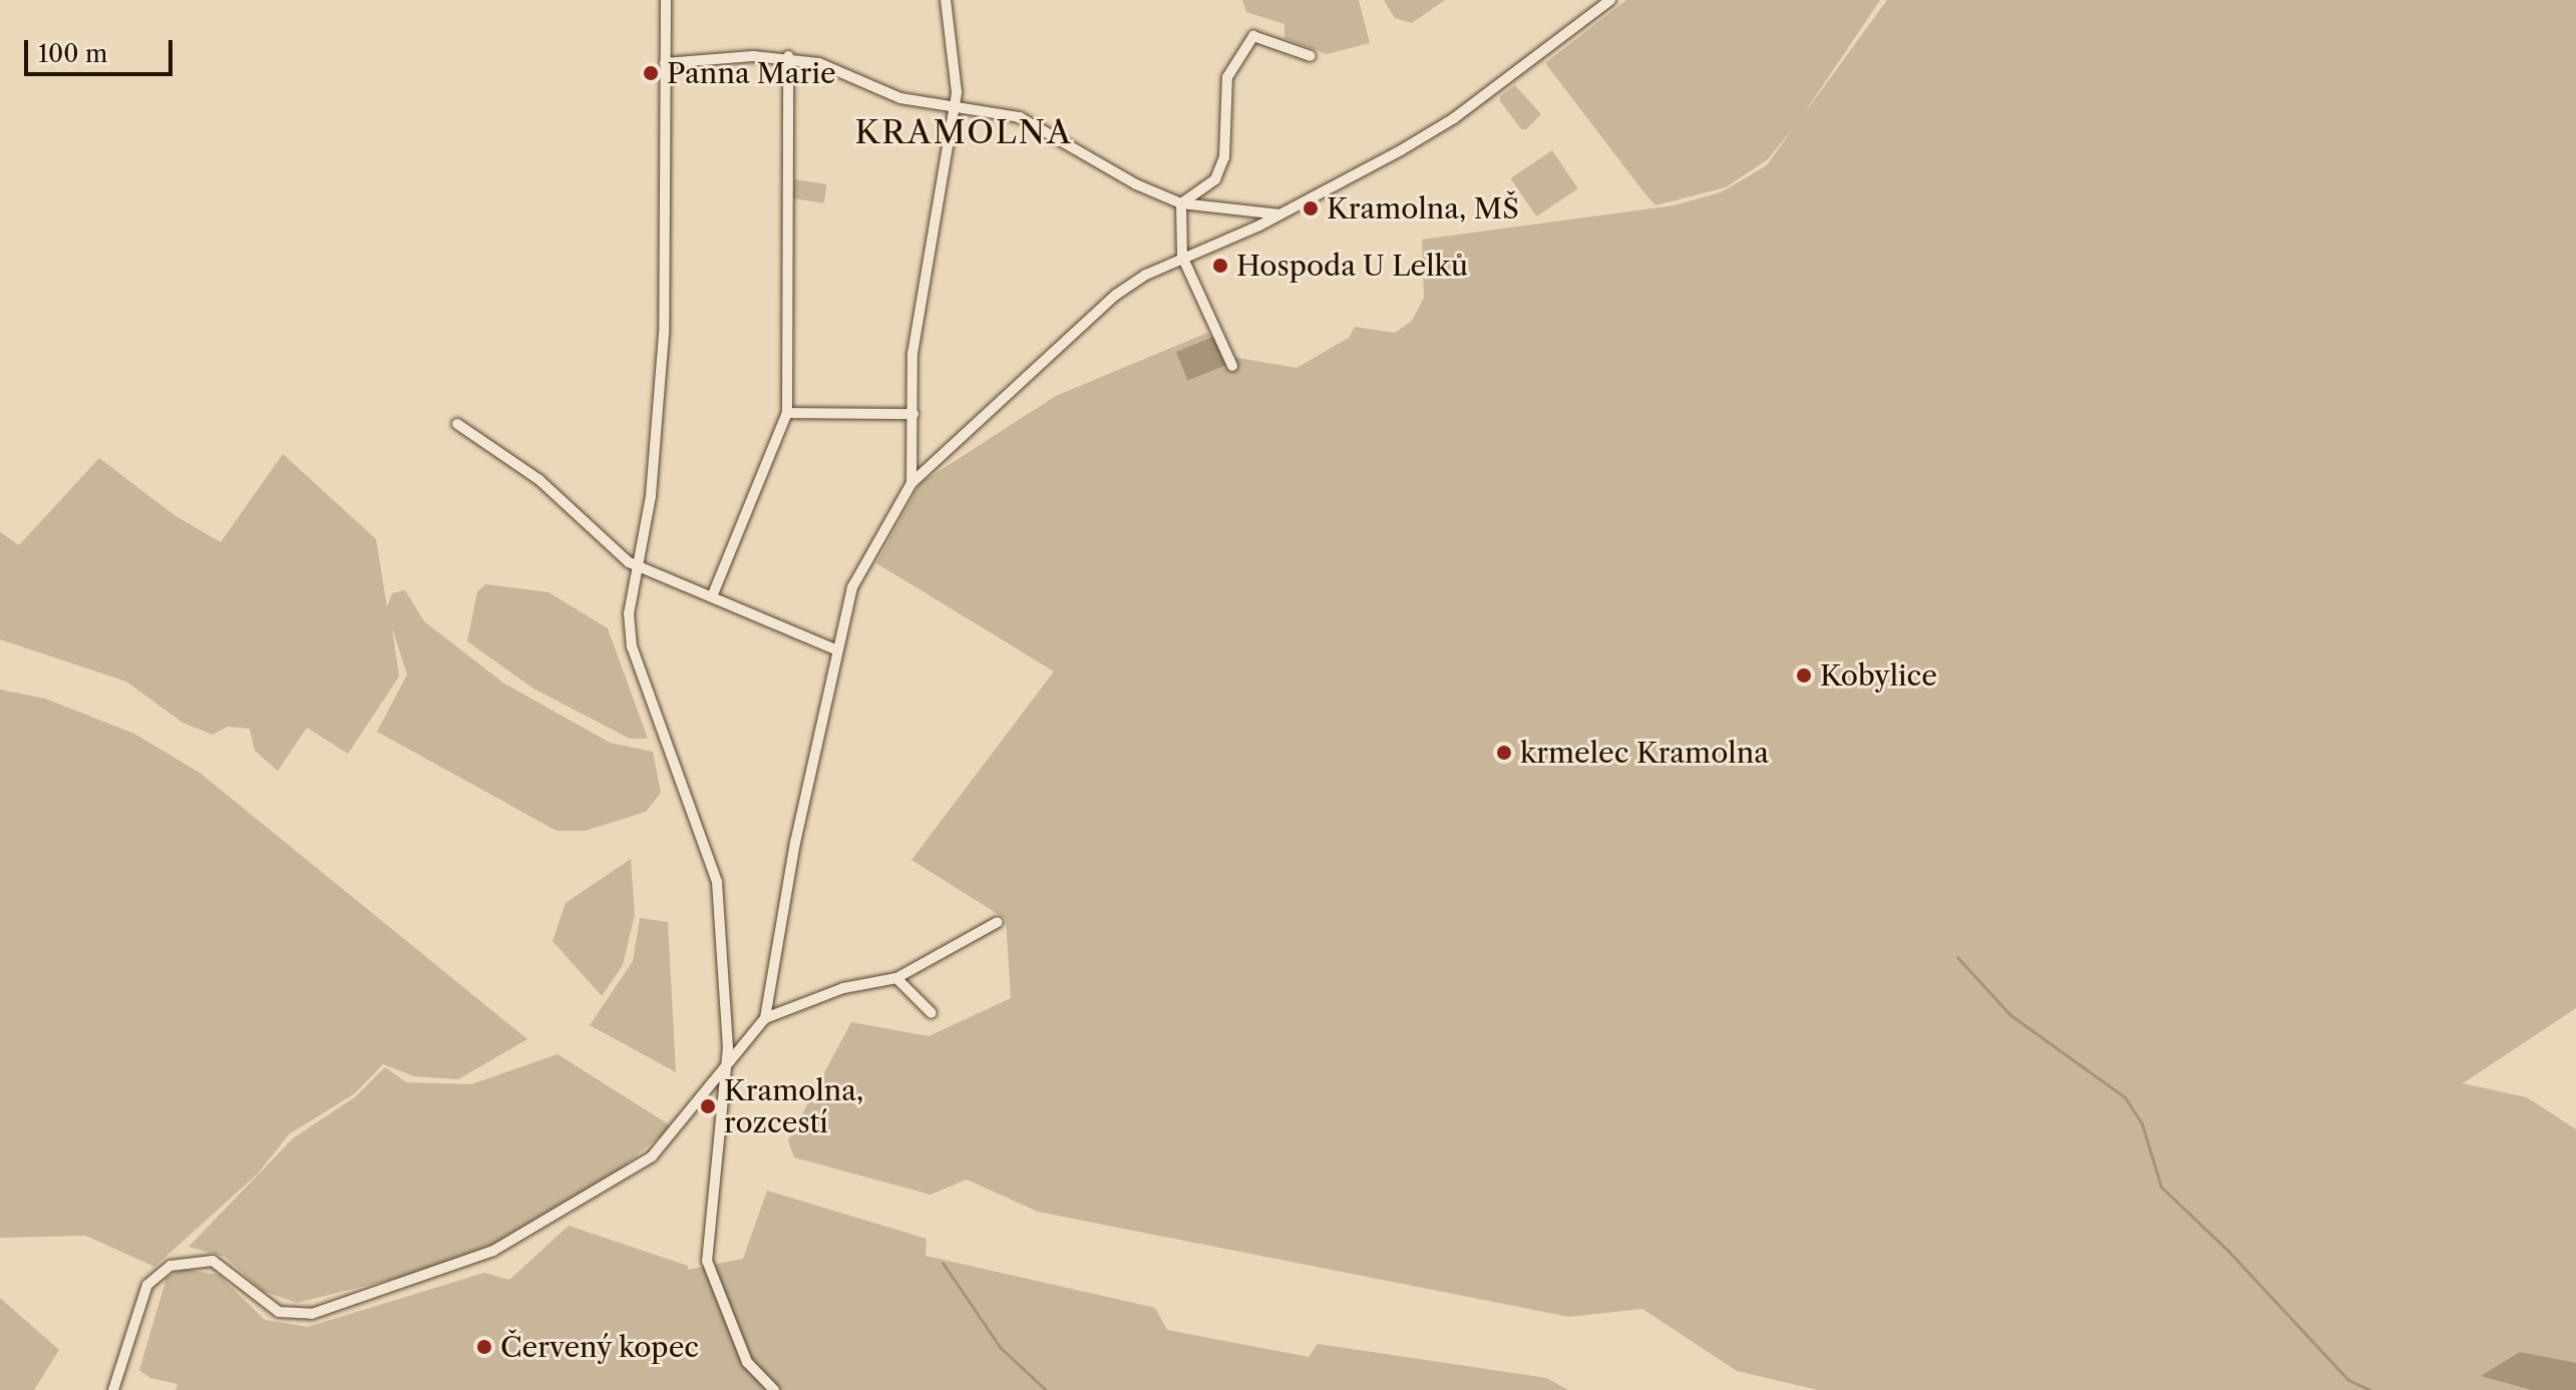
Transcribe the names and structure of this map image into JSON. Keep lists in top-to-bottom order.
{
  "districts": ["KRAMOLNA"],
  "places": [
    "Panna Marie",
    "Kramolna, MŠ",
    "Hospoda U Lelků",
    "Kobylice",
    "krmelec Kramolna",
    "Kramolna, rozcestí",
    "Červený kopec"
  ],
  "scale_bar": "100 m"
}
